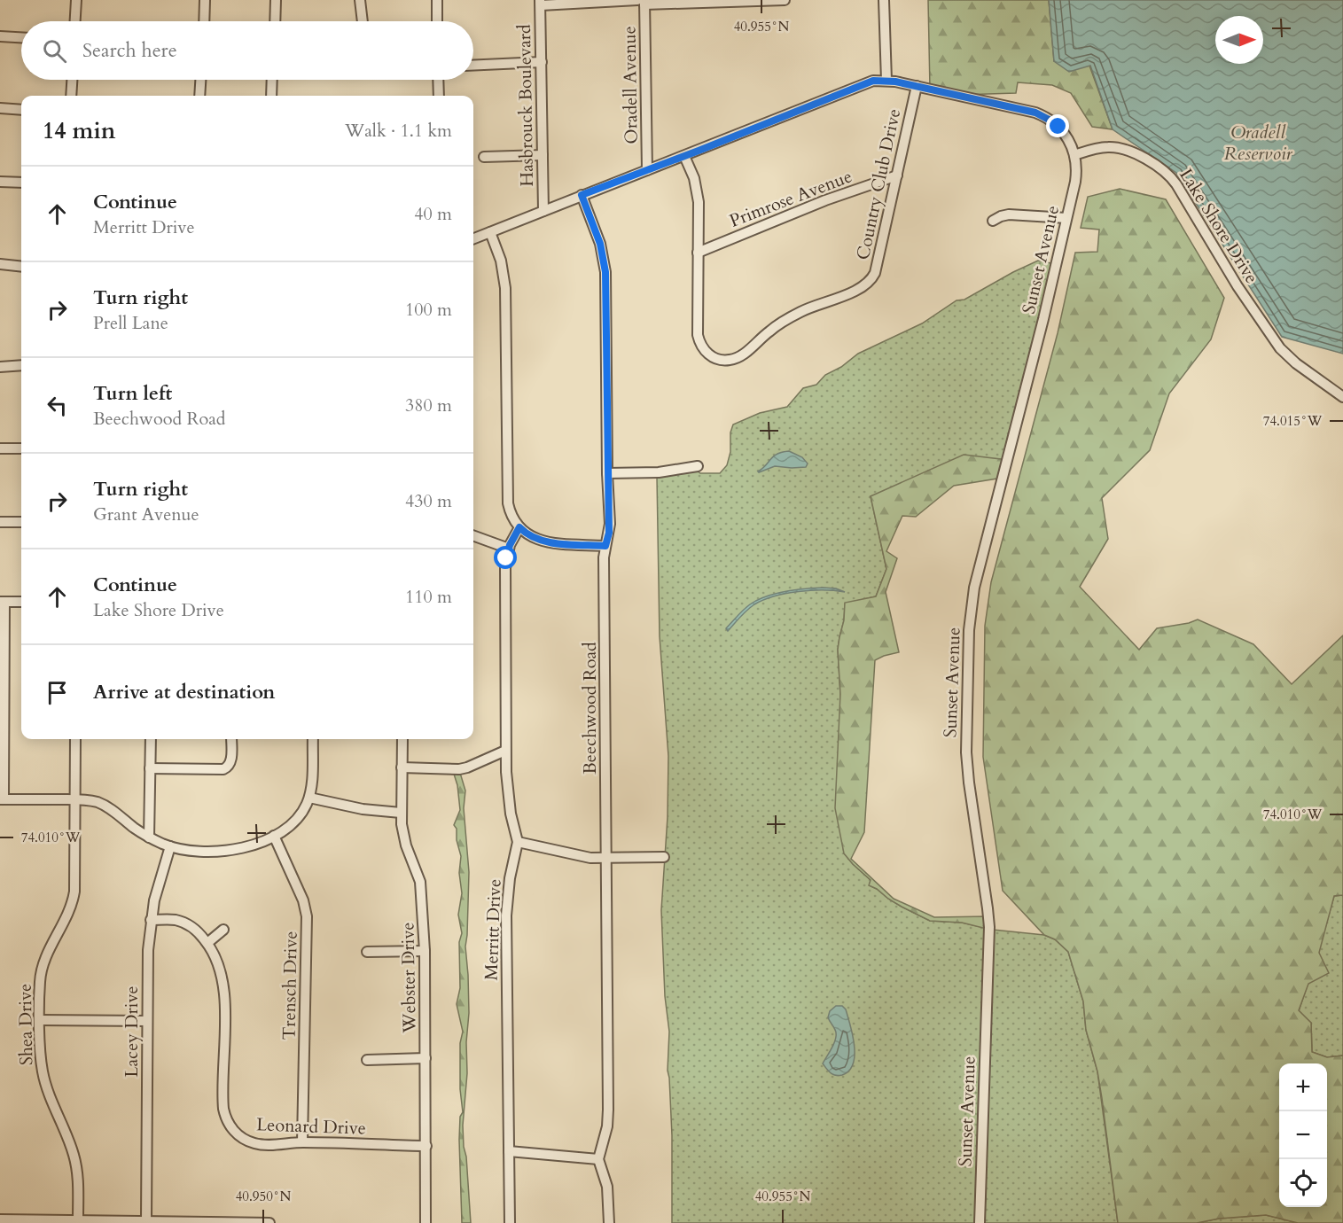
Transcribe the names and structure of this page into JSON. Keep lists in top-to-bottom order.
{
  "streets": {
    "street": [
      "Oradell Avenue",
      "Hasbrouck Boulevard",
      "Country Club Drive",
      "Primrose Avenue",
      "Lake Shore Drive",
      "Sunset Avenue",
      "Beechwood Road",
      "Merritt Drive",
      "Webster Drive",
      "Trensch Drive",
      "Shea Drive",
      "Lacey Drive",
      "Leonard Drive"
    ]
  },
  "crossings": [
    ["Country Club Drive", "Primrose Avenue"],
    ["Lake Shore Drive", "Sunset Avenue"],
    ["Webster Drive", "Leonard Drive"],
    ["Trensch Drive", "Leonard Drive"],
    ["Lacey Drive", "Leonard Drive"]
  ],
  "water": ["Oradell Reservoir"],
  "north": "right",
  "page": {
    "search": "Search here",
    "heading": ["14 min", "Walk · 1.1 km"],
    "list": [
      ["Continue", "Merritt Drive", "40 m"],
      ["Turn right", "Prell Lane", "100 m"],
      ["Turn left", "Beechwood Road", "380 m"],
      ["Turn right", "Grant Avenue", "430 m"],
      ["Continue", "Lake Shore Drive", "110 m"],
      "Arrive at destination"
    ],
    "map_buttons": ["+", "−"]
  },
  "coordinates": [
    "40.955°N",
    "74.015°W",
    "74.010°W",
    "40.950°N"
  ]
}
